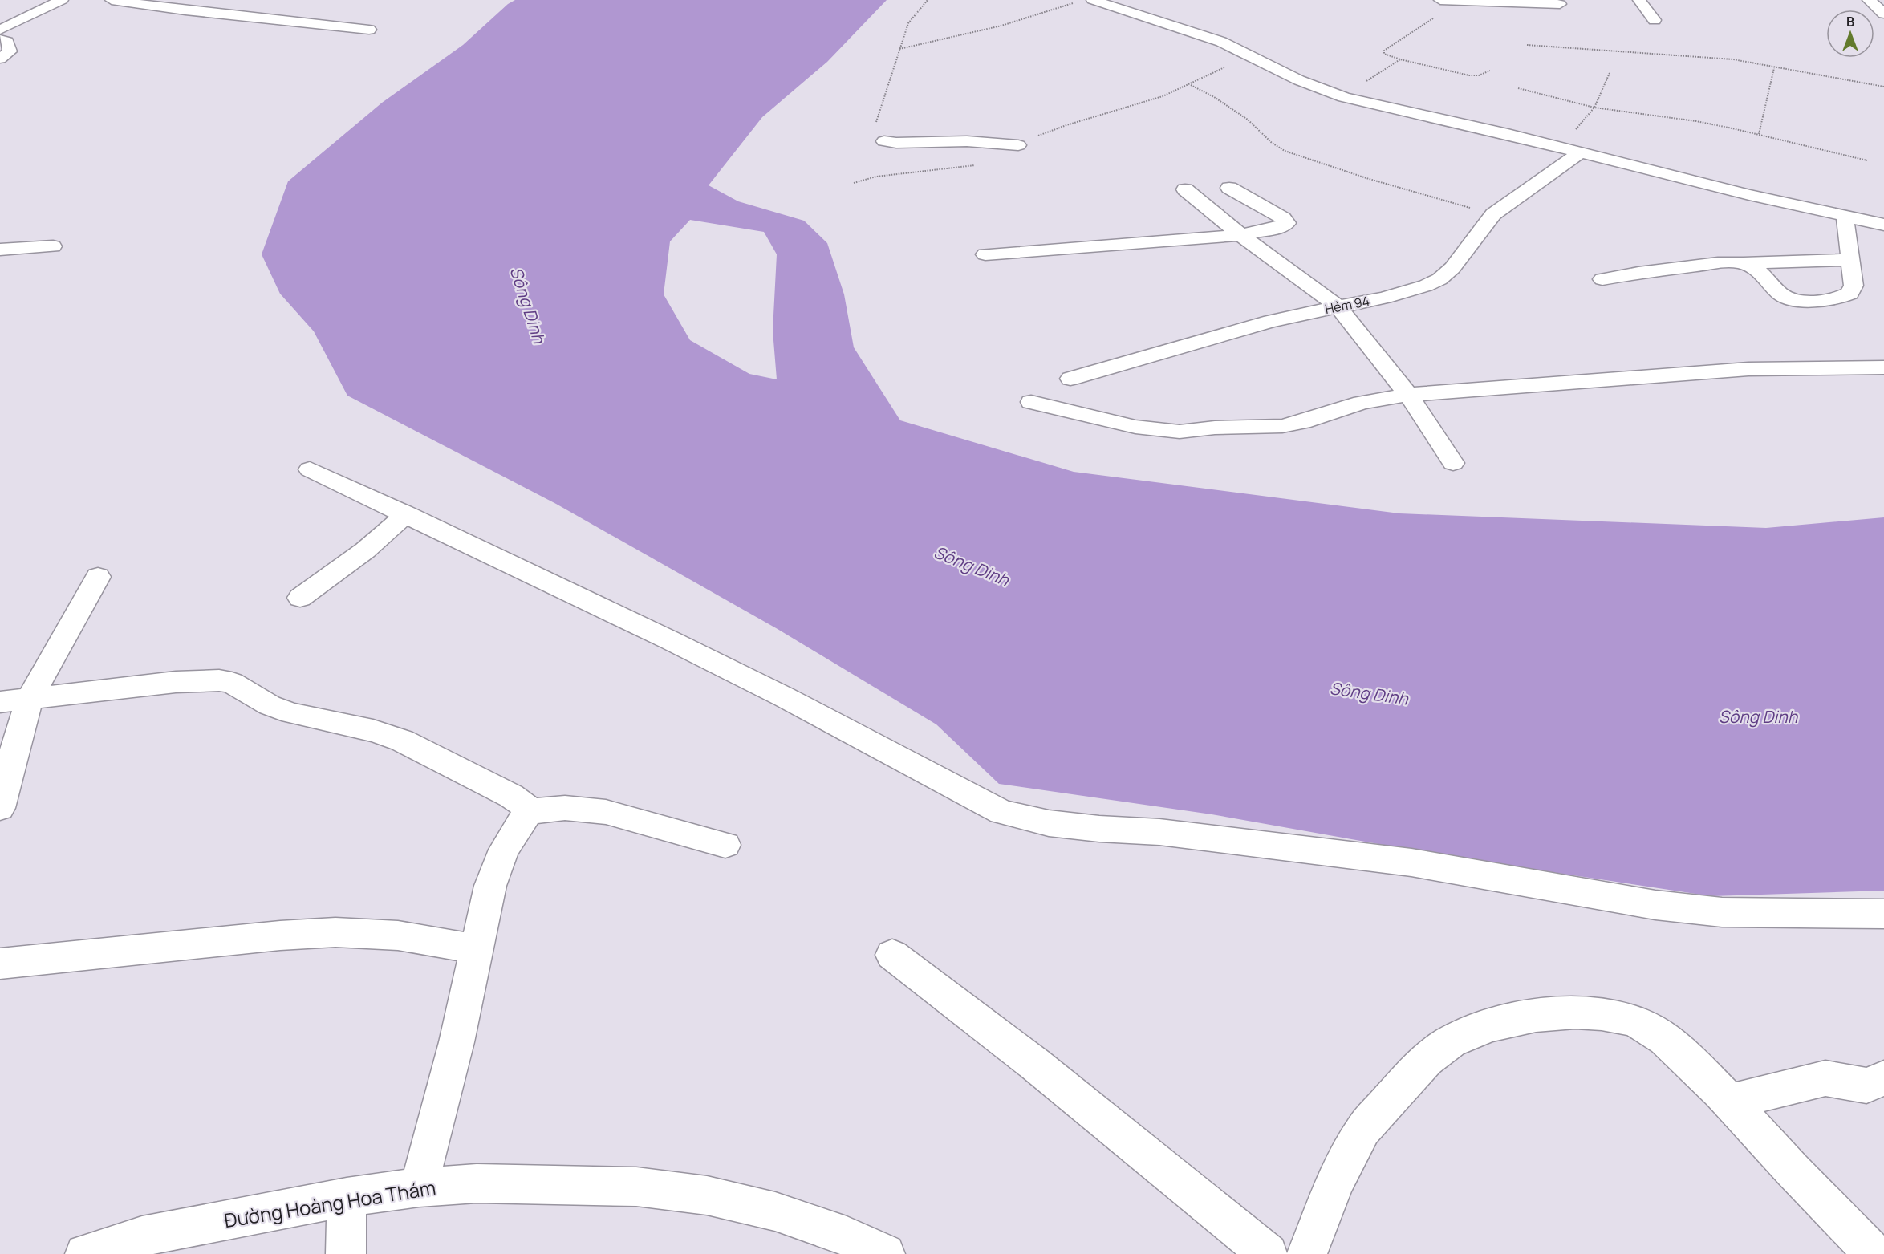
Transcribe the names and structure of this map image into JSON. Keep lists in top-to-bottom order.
{
  "streets": {
    "street": ["Hẻm 94", "Đường Hoàng Hoa Thám"]
  },
  "water": ["Sông Dinh"],
  "north": "top"
}
